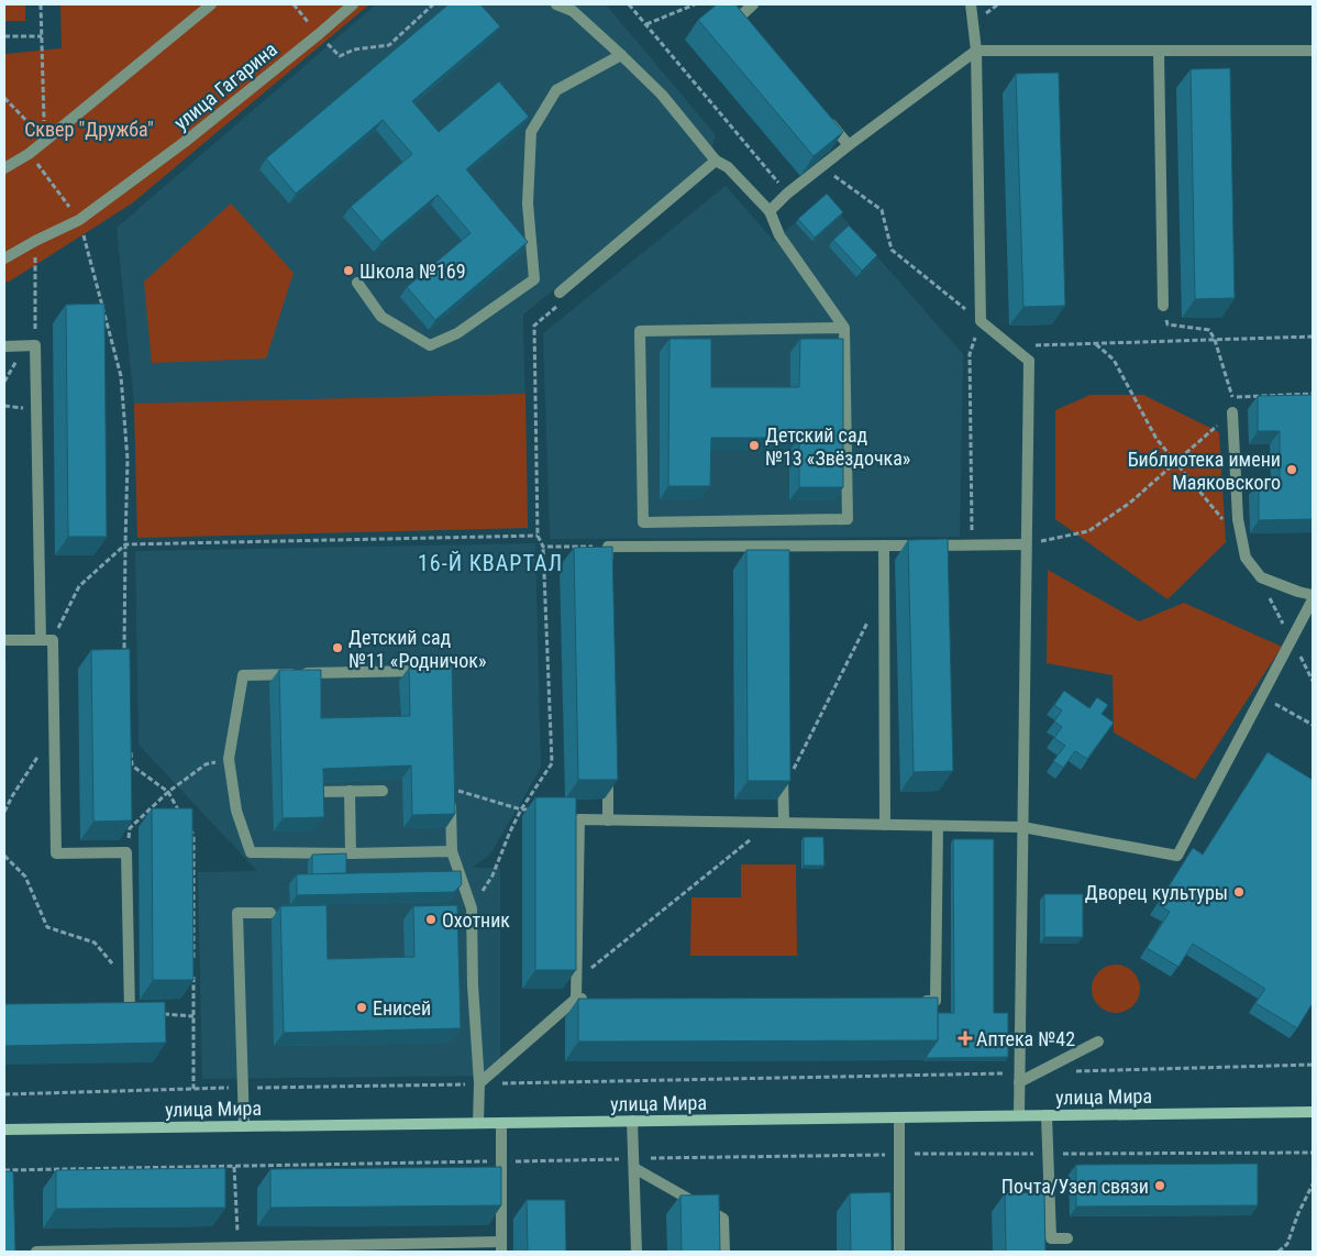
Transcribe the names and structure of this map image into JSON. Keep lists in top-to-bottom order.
{
  "streets": {
    "street": ["улица Гагарина", "улица Мира"]
  },
  "districts": ["16-Й КВАРТАЛ"],
  "parks": ["Сквер \"Дружба\""],
  "places": {
    "other": [
      "Школа №169",
      "Детский сад №13 «Звёздочка»",
      "Библиотека имени Маяковского",
      "Детский сад №11 «Родничок»",
      "Дворец культуры",
      "Охотник",
      "Енисей",
      "Почта/Узел связи"
    ],
    "health": ["Аптека №42"]
  }
}
